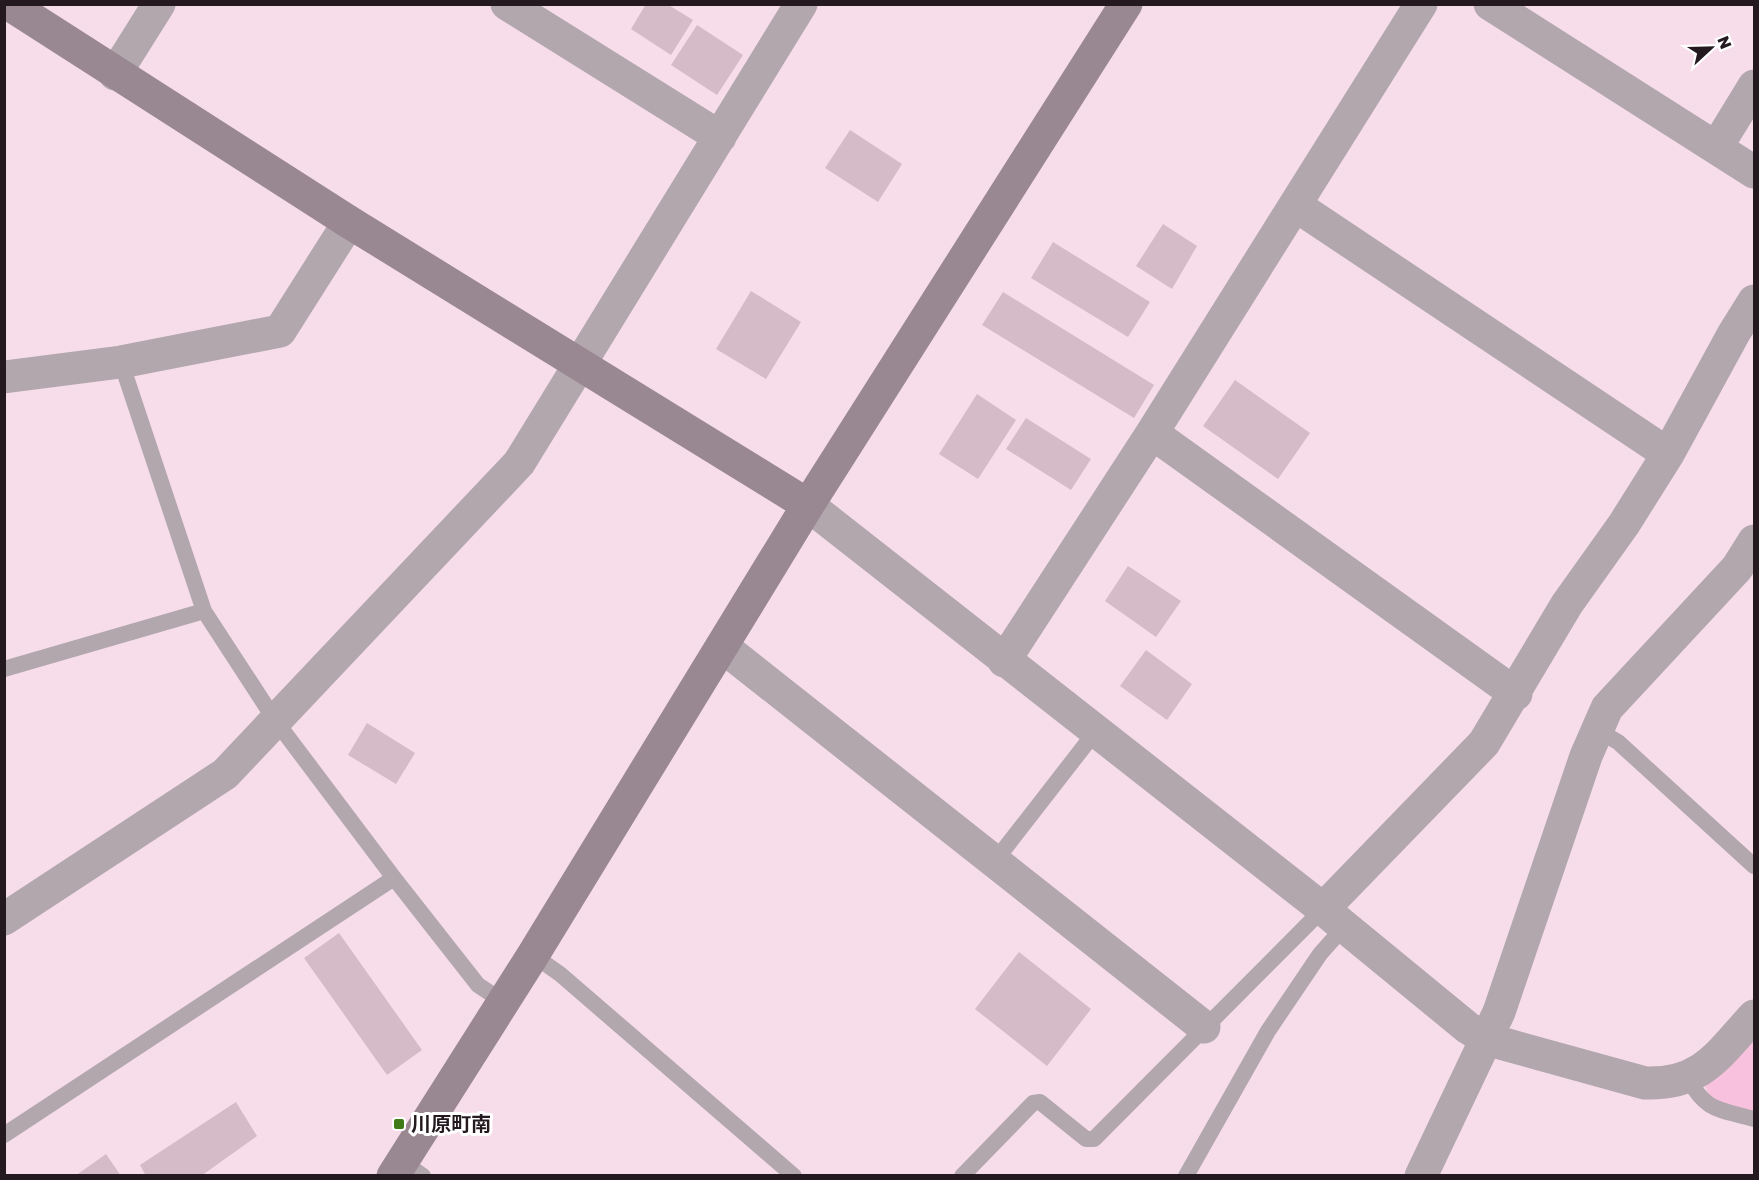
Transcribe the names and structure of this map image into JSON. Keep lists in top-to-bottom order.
{
  "places": {
    "transit": ["川原町南"]
  },
  "north": "right"
}
